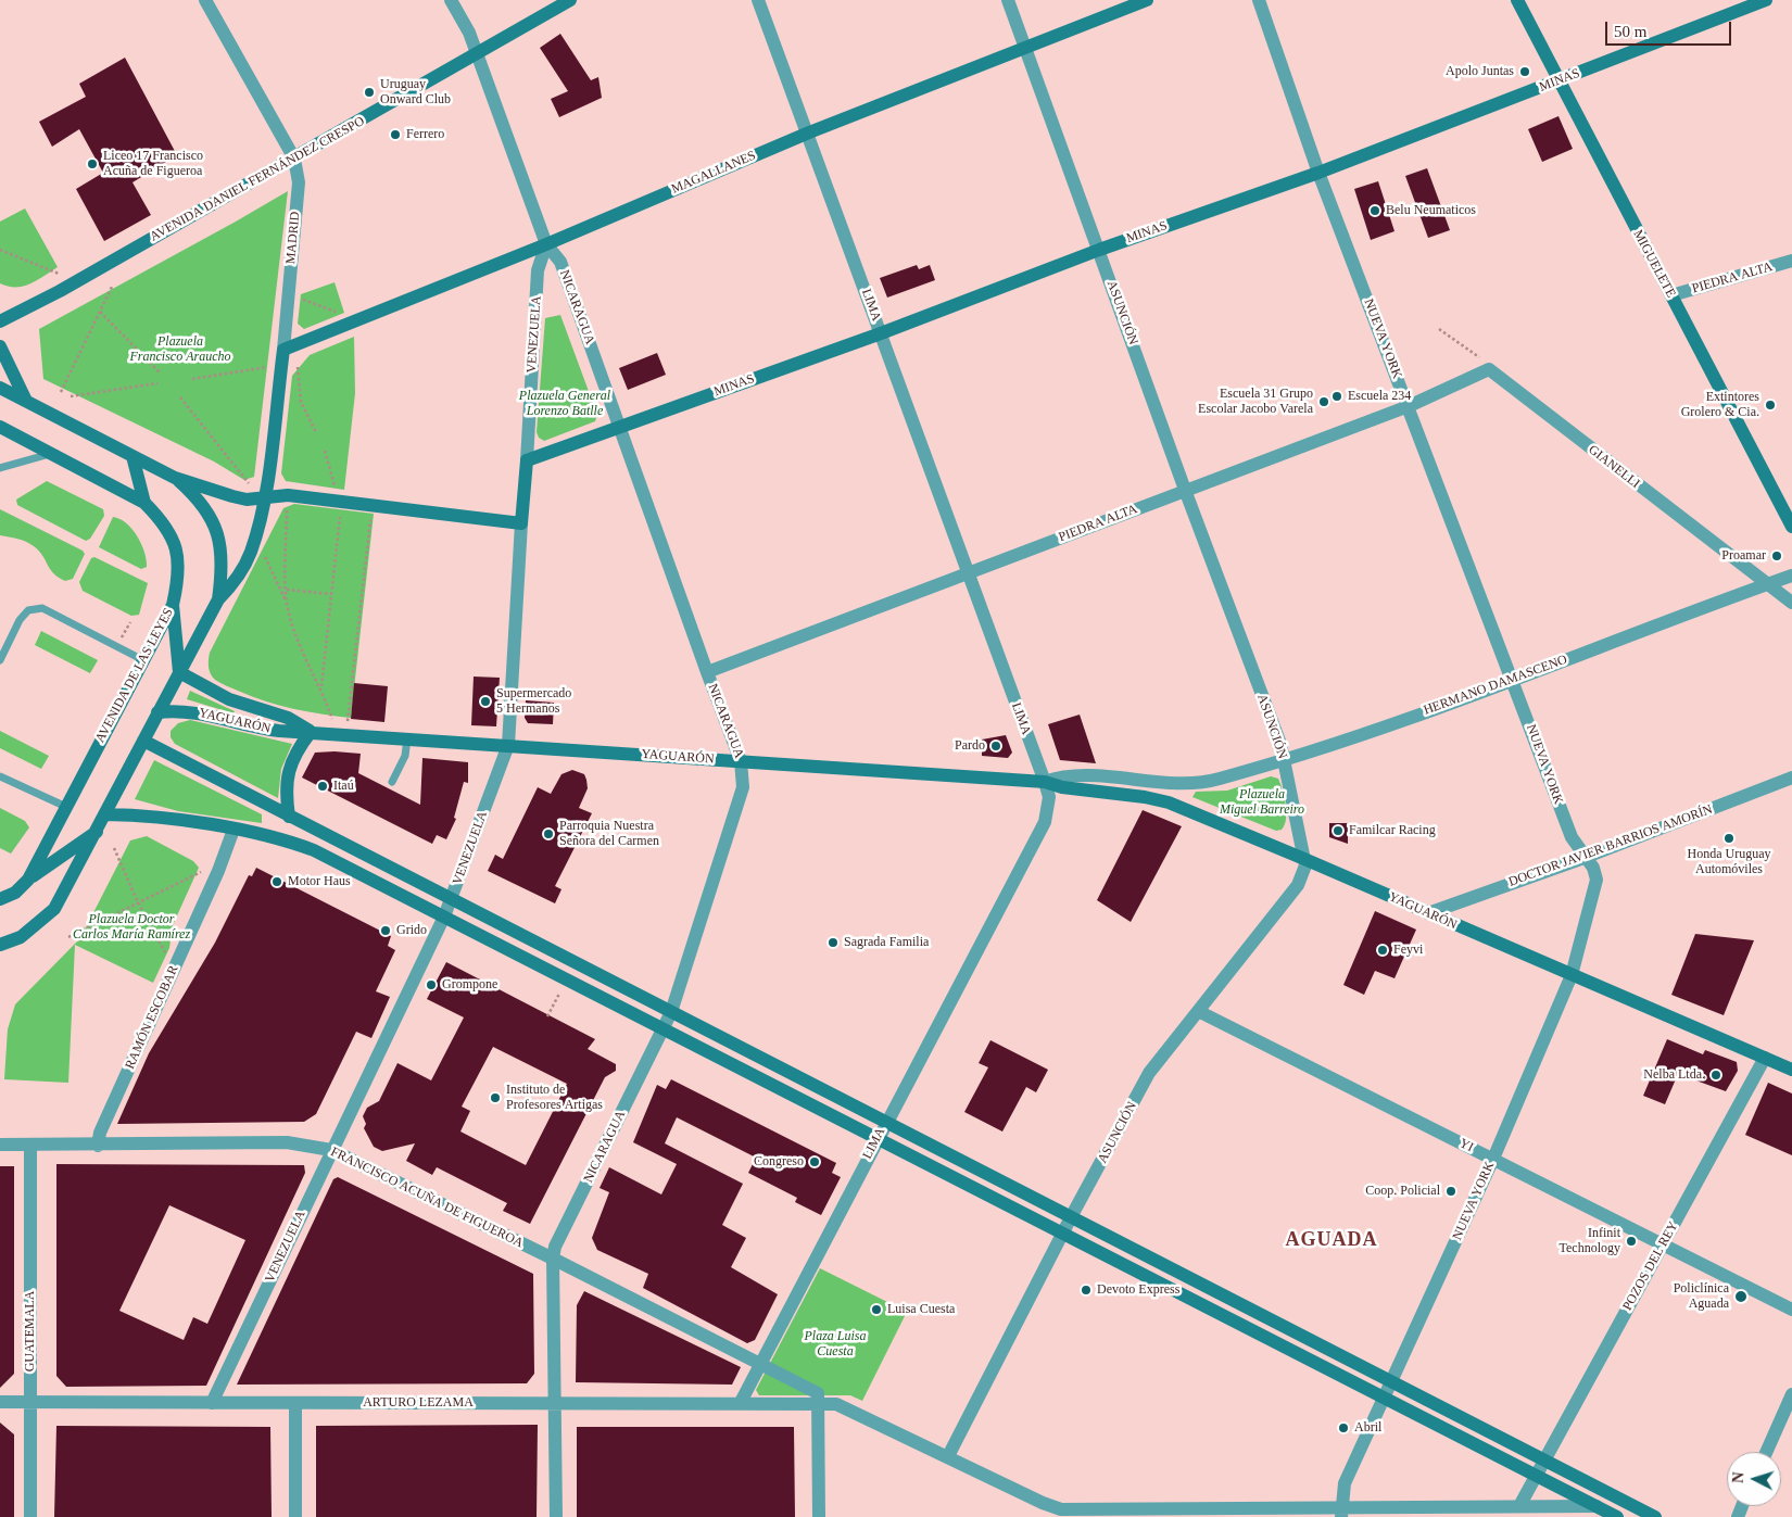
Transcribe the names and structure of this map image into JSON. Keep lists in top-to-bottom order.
{
  "streets": {
    "main road": [
      "MINAS",
      "MAGALLANES",
      "AVENIDA DANIEL FERNÁNDEZ CRESPO",
      "MADRID",
      "MIGUELETE",
      "VENEZUELA",
      "AVENIDA DE LAS LEYES",
      "YAGUARÓN"
    ],
    "street": [
      "PIEDRA ALTA",
      "LIMA",
      "NICARAGUA",
      "ASUNCIÓN",
      "NUEVA YORK",
      "GIANELLI",
      "HERMANO DAMASCENO",
      "DOCTOR JAVIER BARRIOS AMORÍN",
      "RAMÓN ESCOBAR",
      "YI",
      "FRANCISCO ACUÑA DE FIGUEROA",
      "POZOS DEL REY",
      "GUATEMALA",
      "ARTURO LEZAMA"
    ]
  },
  "crossings": [
    ["MINAS", "MIGUELETE"],
    ["MINAS", "LIMA"],
    ["MINAS", "NICARAGUA"],
    ["MINAS", "ASUNCIÓN"],
    ["MINAS", "VENEZUELA"],
    ["MINAS", "NUEVA YORK"],
    ["MAGALLANES", "MADRID"],
    ["MAGALLANES", "LIMA"],
    ["MAGALLANES", "NICARAGUA"],
    ["MAGALLANES", "ASUNCIÓN"],
    ["MAGALLANES", "VENEZUELA"],
    ["AVENIDA DANIEL FERNÁNDEZ CRESPO", "MADRID"],
    ["AVENIDA DANIEL FERNÁNDEZ CRESPO", "NICARAGUA"],
    ["MIGUELETE", "PIEDRA ALTA"],
    ["PIEDRA ALTA", "LIMA"],
    ["PIEDRA ALTA", "NICARAGUA"],
    ["PIEDRA ALTA", "ASUNCIÓN"],
    ["PIEDRA ALTA", "NUEVA YORK"],
    ["PIEDRA ALTA", "GIANELLI"],
    ["LIMA", "YAGUARÓN"],
    ["LIMA", "FRANCISCO ACUÑA DE FIGUEROA"],
    ["LIMA", "ARTURO LEZAMA"],
    ["NICARAGUA", "VENEZUELA"],
    ["NICARAGUA", "YAGUARÓN"],
    ["NICARAGUA", "FRANCISCO ACUÑA DE FIGUEROA"],
    ["NICARAGUA", "ARTURO LEZAMA"],
    ["ASUNCIÓN", "HERMANO DAMASCENO"],
    ["ASUNCIÓN", "YAGUARÓN"],
    ["ASUNCIÓN", "YI"],
    ["ASUNCIÓN", "ARTURO LEZAMA"],
    ["VENEZUELA", "YAGUARÓN"],
    ["VENEZUELA", "FRANCISCO ACUÑA DE FIGUEROA"],
    ["VENEZUELA", "ARTURO LEZAMA"],
    ["NUEVA YORK", "HERMANO DAMASCENO"],
    ["NUEVA YORK", "YAGUARÓN"],
    ["NUEVA YORK", "DOCTOR JAVIER BARRIOS AMORÍN"],
    ["NUEVA YORK", "YI"],
    ["GIANELLI", "HERMANO DAMASCENO"],
    ["HERMANO DAMASCENO", "YAGUARÓN"],
    ["YAGUARÓN", "DOCTOR JAVIER BARRIOS AMORÍN"],
    ["YAGUARÓN", "POZOS DEL REY"],
    ["RAMÓN ESCOBAR", "FRANCISCO ACUÑA DE FIGUEROA"],
    ["YI", "POZOS DEL REY"],
    ["FRANCISCO ACUÑA DE FIGUEROA", "GUATEMALA"],
    ["FRANCISCO ACUÑA DE FIGUEROA", "ARTURO LEZAMA"],
    ["GUATEMALA", "ARTURO LEZAMA"]
  ],
  "districts": ["AGUADA"],
  "parks": [
    "Plazuela Francisco Araucho",
    "Plazuela General Lorenzo Batlle",
    "Plazuela Miguel Barreiro",
    "Plazuela Doctor Carlos María Ramírez",
    "Plaza Luisa Cuesta"
  ],
  "places": [
    "Apolo Juntas",
    "Uruguay Onward Club",
    "Ferrero",
    "Liceo 17 Francisco Acuña de Figueroa",
    "Belu Neumaticos",
    "Escuela 234",
    "Escuela 31 Grupo Escolar Jacobo Varela",
    "Extintores Grolero & Cia.",
    "Proamar",
    "Supermercado 5 Hermanos",
    "Pardo",
    "Itaú",
    "Familcar Racing",
    "Parroquia Nuestra Señora del Carmen",
    "Honda Uruguay Automóviles",
    "Motor Haus",
    "Grido",
    "Sagrada Familia",
    "Feyvi",
    "Grompone",
    "Nelba Ltda.",
    "Instituto de Profesores Artigas",
    "Congreso",
    "Coop. Policial",
    "Infinit Technology",
    "Devoto Express",
    "Policlínica Aguada",
    "Luisa Cuesta",
    "Abril"
  ],
  "scale_bar": "50 m",
  "north": "left"
}
